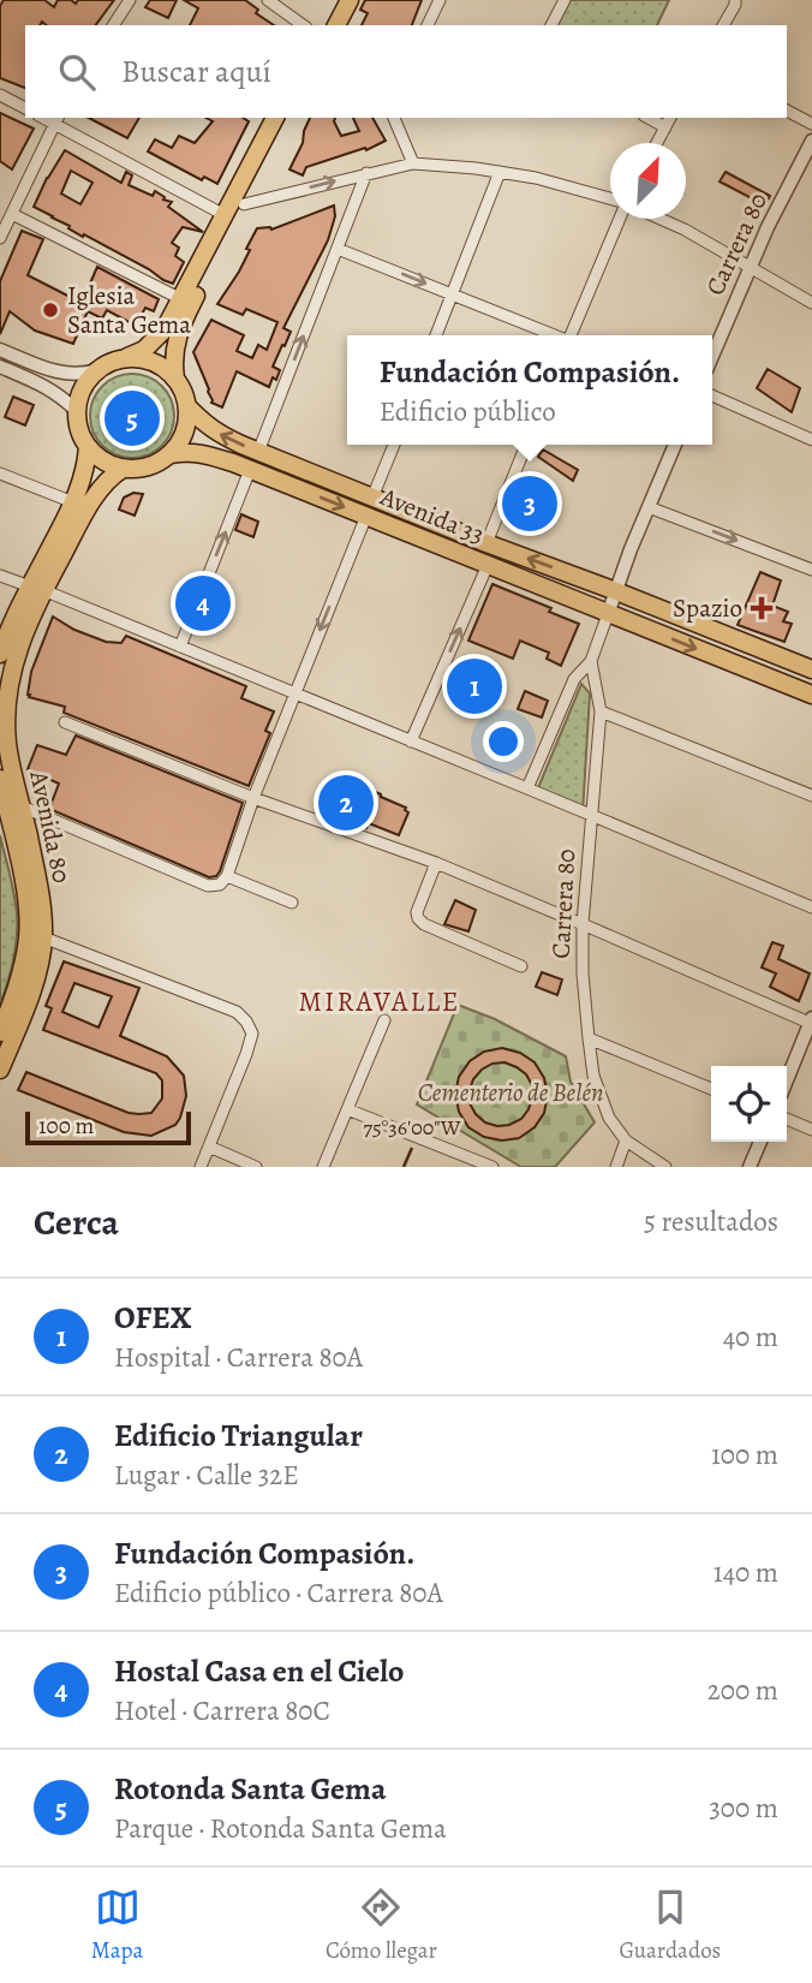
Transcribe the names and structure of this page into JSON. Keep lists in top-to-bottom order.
{
  "streets": {
    "main road": ["Avenida 33", "Avenida 80"],
    "street": ["Carrera 80"]
  },
  "crossings": [
    ["Avenida 33", "Avenida 80"]
  ],
  "districts": ["MIRAVALLE"],
  "parks": ["Cementerio de Belén"],
  "places": {
    "other": ["Iglesia Santa Gema"],
    "health": ["Spazio"]
  },
  "scale_bar": "100 m",
  "north": "top right",
  "page": {
    "search": "Buscar aquí",
    "popup": ["Fundación Compasión.", "Edificio público"],
    "pins": [
      "5",
      "3",
      "4",
      "1",
      "2"
    ],
    "scale": "100 m",
    "heading": ["Cerca", "5 resultados"],
    "list": [
      {
        "mark": "1",
        "name": "OFEX",
        "note": "Hospital · Carrera 80A",
        "value": "40 m"
      },
      {
        "mark": "2",
        "name": "Edificio Triangular",
        "note": "Lugar · Calle 32E",
        "value": "100 m"
      },
      {
        "mark": "3",
        "name": "Fundación Compasión.",
        "note": "Edificio público · Carrera 80A",
        "value": "140 m"
      },
      {
        "mark": "4",
        "name": "Hostal Casa en el Cielo",
        "note": "Hotel · Carrera 80C",
        "value": "200 m"
      },
      {
        "mark": "5",
        "name": "Rotonda Santa Gema",
        "note": "Parque · Rotonda Santa Gema",
        "value": "300 m"
      }
    ],
    "nav": ["Mapa", "Cómo llegar", "Guardados"]
  },
  "coordinates": ["75°36'00\"W"]
}
